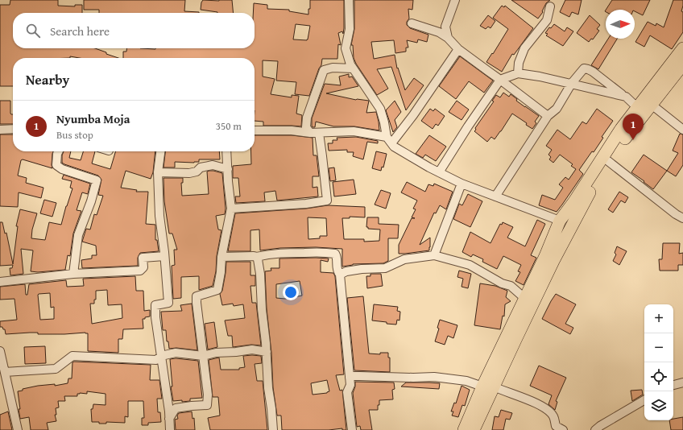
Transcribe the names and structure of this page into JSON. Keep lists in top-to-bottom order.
{
  "north": "right",
  "page": {
    "search": "Search here",
    "heading": "Nearby",
    "list": [
      {
        "mark": "1",
        "name": "Nyumba Moja",
        "note": "Bus stop",
        "value": "350 m"
      }
    ],
    "pins": "1",
    "map_buttons": ["+", "−"]
  }
}
